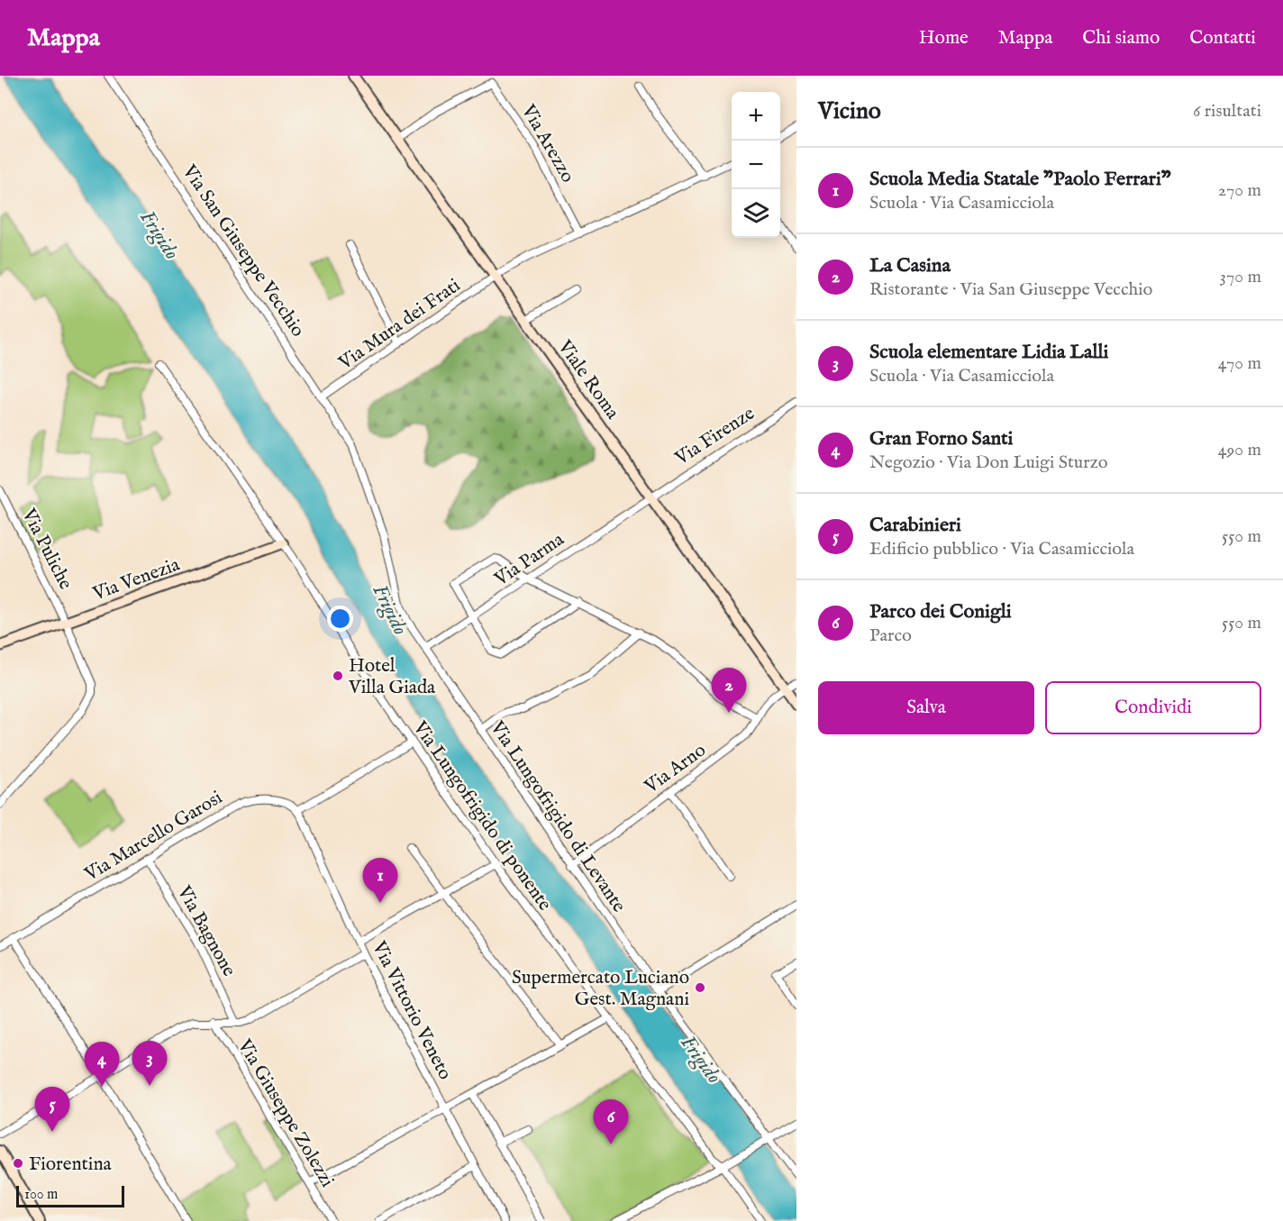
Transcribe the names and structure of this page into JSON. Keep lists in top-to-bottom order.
{
  "streets": {
    "main road": ["Viale Roma", "Via Venezia"],
    "street": [
      "Via Arezzo",
      "Via San Giuseppe Vecchio",
      "Via Mura dei Frati",
      "Via Firenze",
      "Via Puliche",
      "Via Parma",
      "Via Arno",
      "Via Lungofrigido di ponente",
      "Via Lungofrigido di Levante",
      "Via Marcello Garosi",
      "Via Bagnone",
      "Via Vittorio Veneto",
      "Via Giuseppe Zolezzi"
    ]
  },
  "crossings": [
    ["Via Arezzo", "Viale Roma"],
    ["Via San Giuseppe Vecchio", "Via Mura dei Frati"],
    ["Via San Giuseppe Vecchio", "Via Lungofrigido di Levante"],
    ["Via Mura dei Frati", "Viale Roma"],
    ["Viale Roma", "Via Firenze"],
    ["Viale Roma", "Via Parma"],
    ["Viale Roma", "Via Arno"],
    ["Via Firenze", "Via Parma"],
    ["Via Puliche", "Via Venezia"],
    ["Via Parma", "Via Lungofrigido di Levante"],
    ["Via Venezia", "Via Lungofrigido di ponente"],
    ["Via Arno", "Via Lungofrigido di Levante"],
    ["Via Marcello Garosi", "Via Bagnone"],
    ["Via Marcello Garosi", "Via Vittorio Veneto"]
  ],
  "water": ["Frigido"],
  "places": ["Hotel Villa Giada", "Supermercato Luciano Gest. Magnani", "Fiorentina"],
  "scale_bar": "100 m",
  "page": {
    "header": "Mappa",
    "nav": [
      "Home",
      "Mappa",
      "Chi siamo",
      "Contatti"
    ],
    "heading": ["Vicino", "6 risultati"],
    "map_buttons": ["+", "−"],
    "list": [
      {
        "mark": "1",
        "name": "Scuola Media Statale \"Paolo Ferrari\"",
        "note": "Scuola · Via Casamicciola",
        "value": "270 m"
      },
      {
        "mark": "2",
        "name": "La Casina",
        "note": "Ristorante · Via San Giuseppe Vecchio",
        "value": "370 m"
      },
      {
        "mark": "3",
        "name": "Scuola elementare Lidia Lalli",
        "note": "Scuola · Via Casamicciola",
        "value": "470 m"
      },
      {
        "mark": "4",
        "name": "Gran Forno Santi",
        "note": "Negozio · Via Don Luigi Sturzo",
        "value": "490 m"
      },
      {
        "mark": "5",
        "name": "Carabinieri",
        "note": "Edificio pubblico · Via Casamicciola",
        "value": "550 m"
      },
      {
        "mark": "6",
        "name": "Parco dei Conigli",
        "note": "Parco",
        "value": "550 m"
      }
    ],
    "buttons": ["Salva", "Condividi"],
    "pins": [
      "2",
      "1",
      "3",
      "4",
      "5",
      "6"
    ],
    "scale": "100 m"
  }
}
